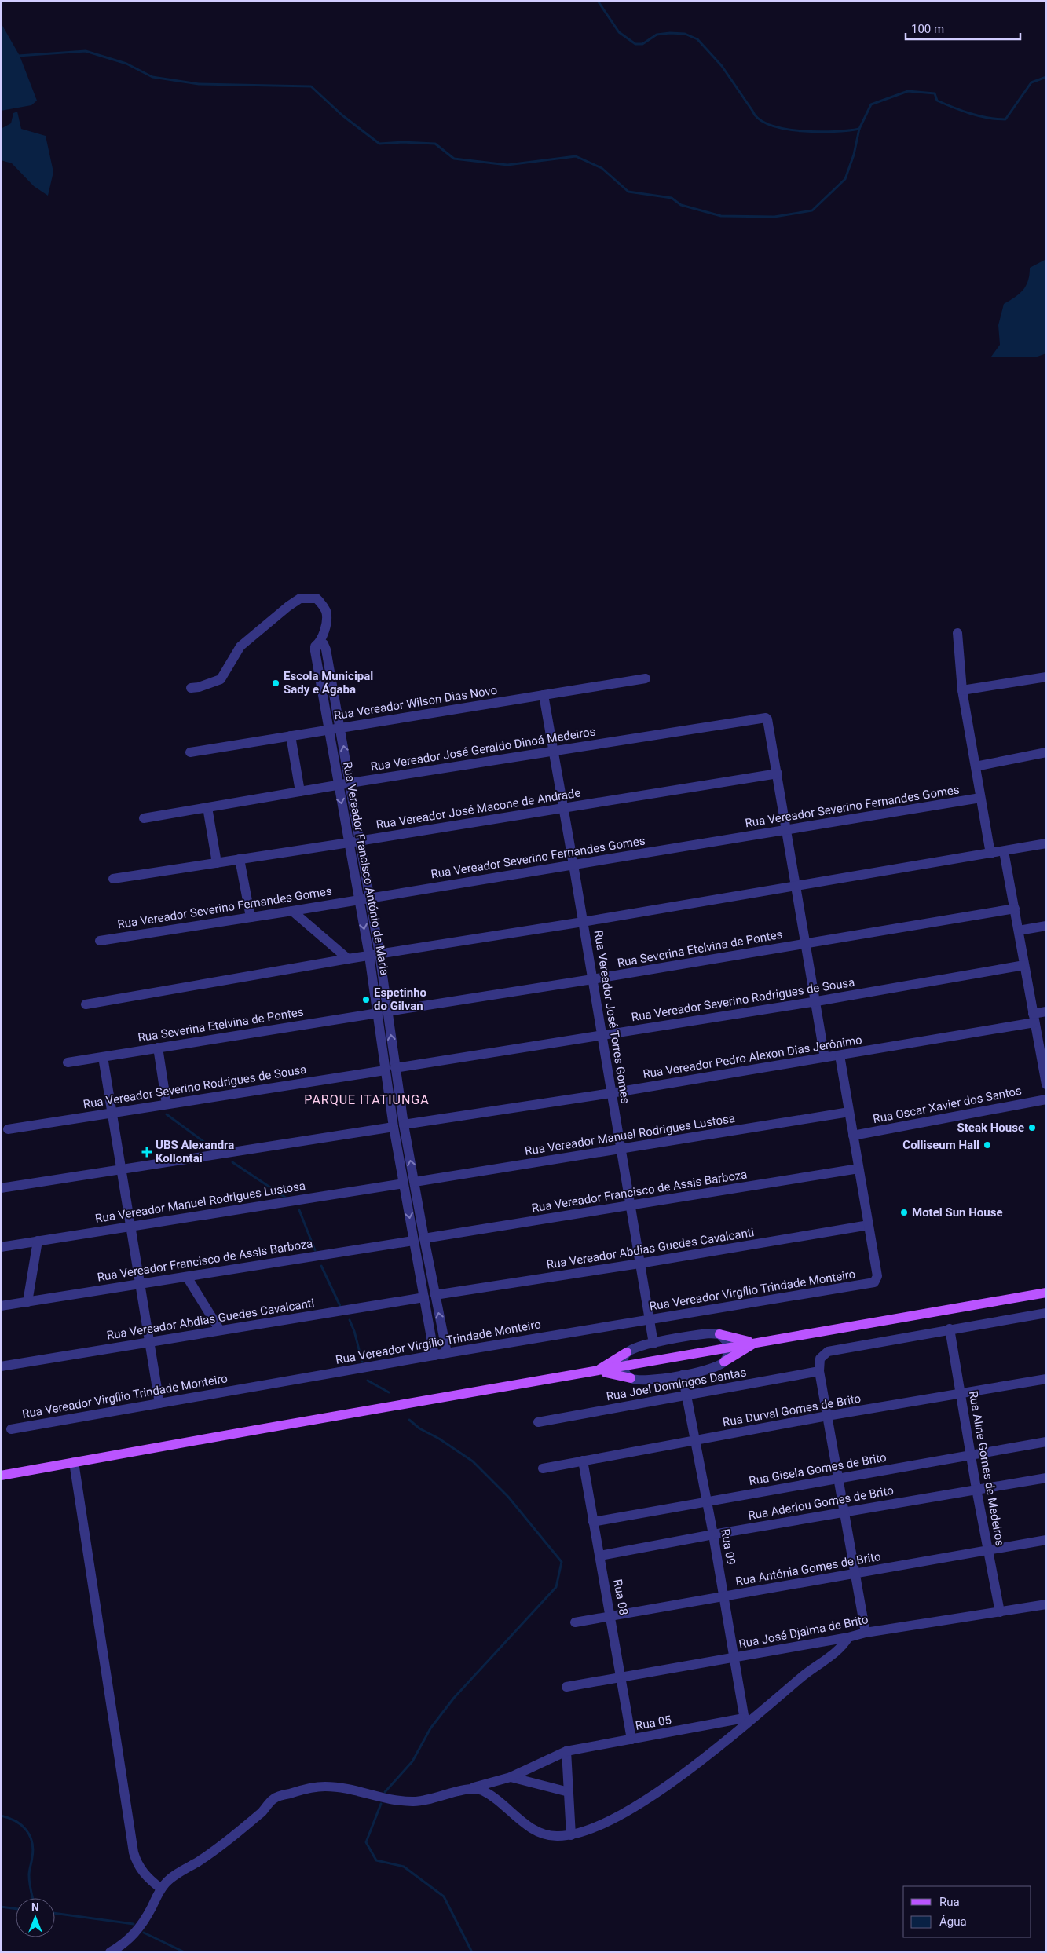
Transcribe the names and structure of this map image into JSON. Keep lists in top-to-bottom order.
{
  "streets": {
    "street": [
      "Rua Vereador Wilson Dias Novo",
      "Rua Vereador José Geraldo Dinoá Medeiros",
      "Rua Vereador Severino Fernandes Gomes",
      "Rua Vereador José Macone de Andrade",
      "Rua Vereador Francisco António de Maria",
      "Rua Severina Etelvina de Pontes",
      "Rua Vereador Severino Rodrigues de Sousa",
      "Rua Vereador José Torres Gomes",
      "Rua Vereador Pedro Alexon Dias Jerônimo",
      "Rua Oscar Xavier dos Santos",
      "Rua Vereador Manuel Rodrigues Lustosa",
      "Rua Vereador Francisco de Assis Barboza",
      "Rua Vereador Abdias Guedes Cavalcanti",
      "Rua Vereador Virgílio Trindade Monteiro",
      "Rua Joel Domingos Dantas",
      "Rua Durval Gomes de Brito",
      "Rua Aline Gomes de Medeiros",
      "Rua Gisela Gomes de Brito",
      "Rua Aderlou Gomes de Brito",
      "Rua 09",
      "Rua Antónia Gomes de Brito",
      "Rua 08",
      "Rua José Djalma de Brito",
      "Rua 05"
    ]
  },
  "crossings": [
    ["Rua Vereador Wilson Dias Novo", "Rua Vereador Francisco António de Maria"],
    ["Rua Vereador Wilson Dias Novo", "Rua Vereador José Torres Gomes"],
    ["Rua Vereador José Geraldo Dinoá Medeiros", "Rua Vereador José Macone de Andrade"],
    ["Rua Vereador José Geraldo Dinoá Medeiros", "Rua Vereador Francisco António de Maria"],
    ["Rua Vereador José Geraldo Dinoá Medeiros", "Rua Vereador José Torres Gomes"],
    ["Rua Vereador Severino Fernandes Gomes", "Rua Vereador Francisco António de Maria"],
    ["Rua Vereador Severino Fernandes Gomes", "Rua Vereador José Torres Gomes"],
    ["Rua Vereador José Macone de Andrade", "Rua Vereador Francisco António de Maria"],
    ["Rua Vereador José Macone de Andrade", "Rua Vereador José Torres Gomes"],
    ["Rua Vereador Francisco António de Maria", "Rua Severina Etelvina de Pontes"],
    ["Rua Vereador Francisco António de Maria", "Rua Vereador Severino Rodrigues de Sousa"],
    ["Rua Vereador Francisco António de Maria", "Rua Vereador Manuel Rodrigues Lustosa"],
    ["Rua Vereador Francisco António de Maria", "Rua Vereador Francisco de Assis Barboza"],
    ["Rua Vereador Francisco António de Maria", "Rua Vereador Abdias Guedes Cavalcanti"],
    ["Rua Vereador Francisco António de Maria", "Rua Vereador Virgílio Trindade Monteiro"],
    ["Rua Severina Etelvina de Pontes", "Rua Vereador José Torres Gomes"],
    ["Rua Vereador Severino Rodrigues de Sousa", "Rua Vereador José Torres Gomes"],
    ["Rua Vereador José Torres Gomes", "Rua Vereador Pedro Alexon Dias Jerônimo"],
    ["Rua Vereador José Torres Gomes", "Rua Vereador Manuel Rodrigues Lustosa"],
    ["Rua Vereador José Torres Gomes", "Rua Vereador Francisco de Assis Barboza"],
    ["Rua Vereador José Torres Gomes", "Rua Vereador Abdias Guedes Cavalcanti"],
    ["Rua Vereador José Torres Gomes", "Rua Vereador Virgílio Trindade Monteiro"],
    ["Rua Vereador Abdias Guedes Cavalcanti", "Rua Vereador Virgílio Trindade Monteiro"],
    ["Rua Joel Domingos Dantas", "Rua 09"],
    ["Rua Durval Gomes de Brito", "Rua Aline Gomes de Medeiros"],
    ["Rua Durval Gomes de Brito", "Rua 09"],
    ["Rua Durval Gomes de Brito", "Rua 08"],
    ["Rua Aline Gomes de Medeiros", "Rua Gisela Gomes de Brito"],
    ["Rua Aline Gomes de Medeiros", "Rua Aderlou Gomes de Brito"],
    ["Rua Aline Gomes de Medeiros", "Rua Antónia Gomes de Brito"],
    ["Rua Aline Gomes de Medeiros", "Rua José Djalma de Brito"],
    ["Rua Gisela Gomes de Brito", "Rua 09"],
    ["Rua Gisela Gomes de Brito", "Rua 08"],
    ["Rua Aderlou Gomes de Brito", "Rua 09"],
    ["Rua Aderlou Gomes de Brito", "Rua 08"],
    ["Rua 09", "Rua Antónia Gomes de Brito"],
    ["Rua 09", "Rua José Djalma de Brito"],
    ["Rua 09", "Rua 05"],
    ["Rua Antónia Gomes de Brito", "Rua 08"],
    ["Rua 08", "Rua José Djalma de Brito"],
    ["Rua 08", "Rua 05"]
  ],
  "districts": ["PARQUE ITATIUNGA"],
  "places": {
    "other": [
      "Escola Municipal Sady e Ágaba",
      "Espetinho do Gilvan",
      "Steak House",
      "Colliseum Hall",
      "Motel Sun House"
    ],
    "health": ["UBS Alexandra Kollontai"]
  },
  "legend": ["Rua", "Água"],
  "scale_bar": "100 m",
  "north": "top"
}
